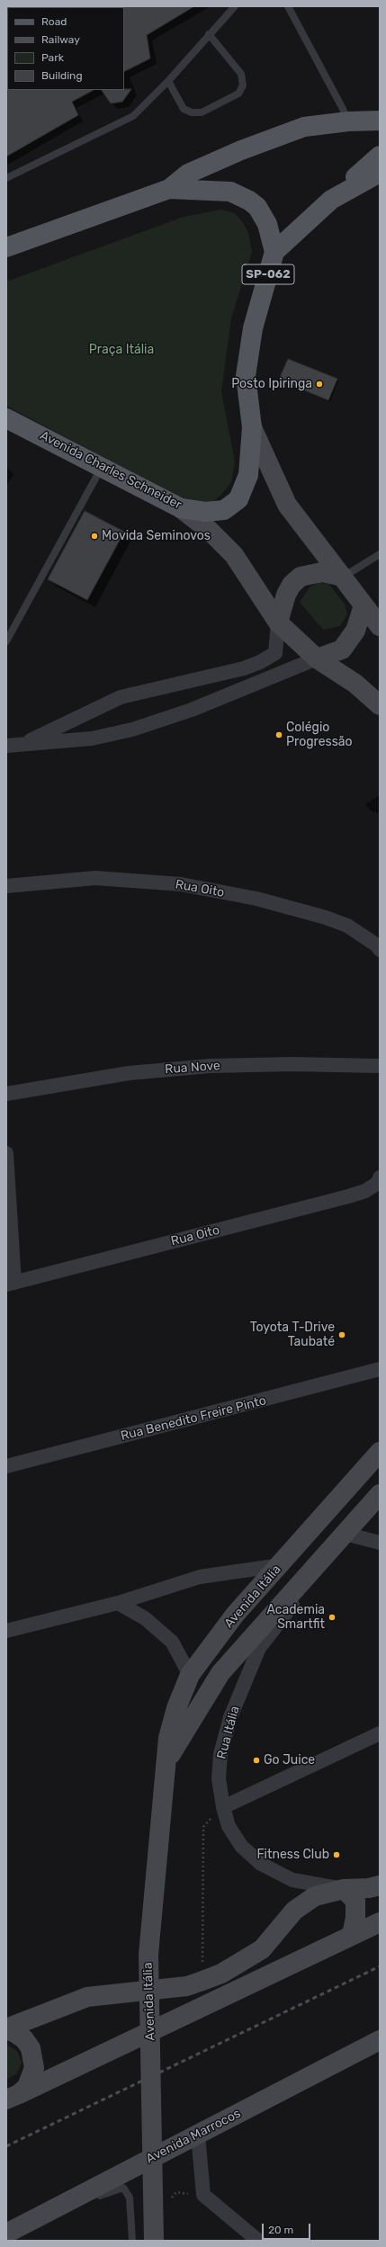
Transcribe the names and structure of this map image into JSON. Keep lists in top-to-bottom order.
{
  "streets": {
    "main road": [
      "SP-062",
      "Avenida Charles Schneider",
      "Avenida Itália",
      "Avenida Marrocos"
    ],
    "street": [
      "Rua Oito",
      "Rua Nove",
      "Rua Benedito Freire Pinto",
      "Rua Itália"
    ]
  },
  "crossings": [
    ["SP-062", "Avenida Charles Schneider"],
    ["Avenida Itália", "Rua Itália"]
  ],
  "parks": ["Praça Itália"],
  "places": [
    "Posto Ipiringa",
    "Movida Seminovos",
    "Colégio Progressão",
    "Toyota T-Drive Taubaté",
    "Academia Smartfit",
    "Go Juice",
    "Fitness Club"
  ],
  "legend": [
    "Road",
    "Railway",
    "Park",
    "Building"
  ],
  "scale_bar": "20 m"
}
